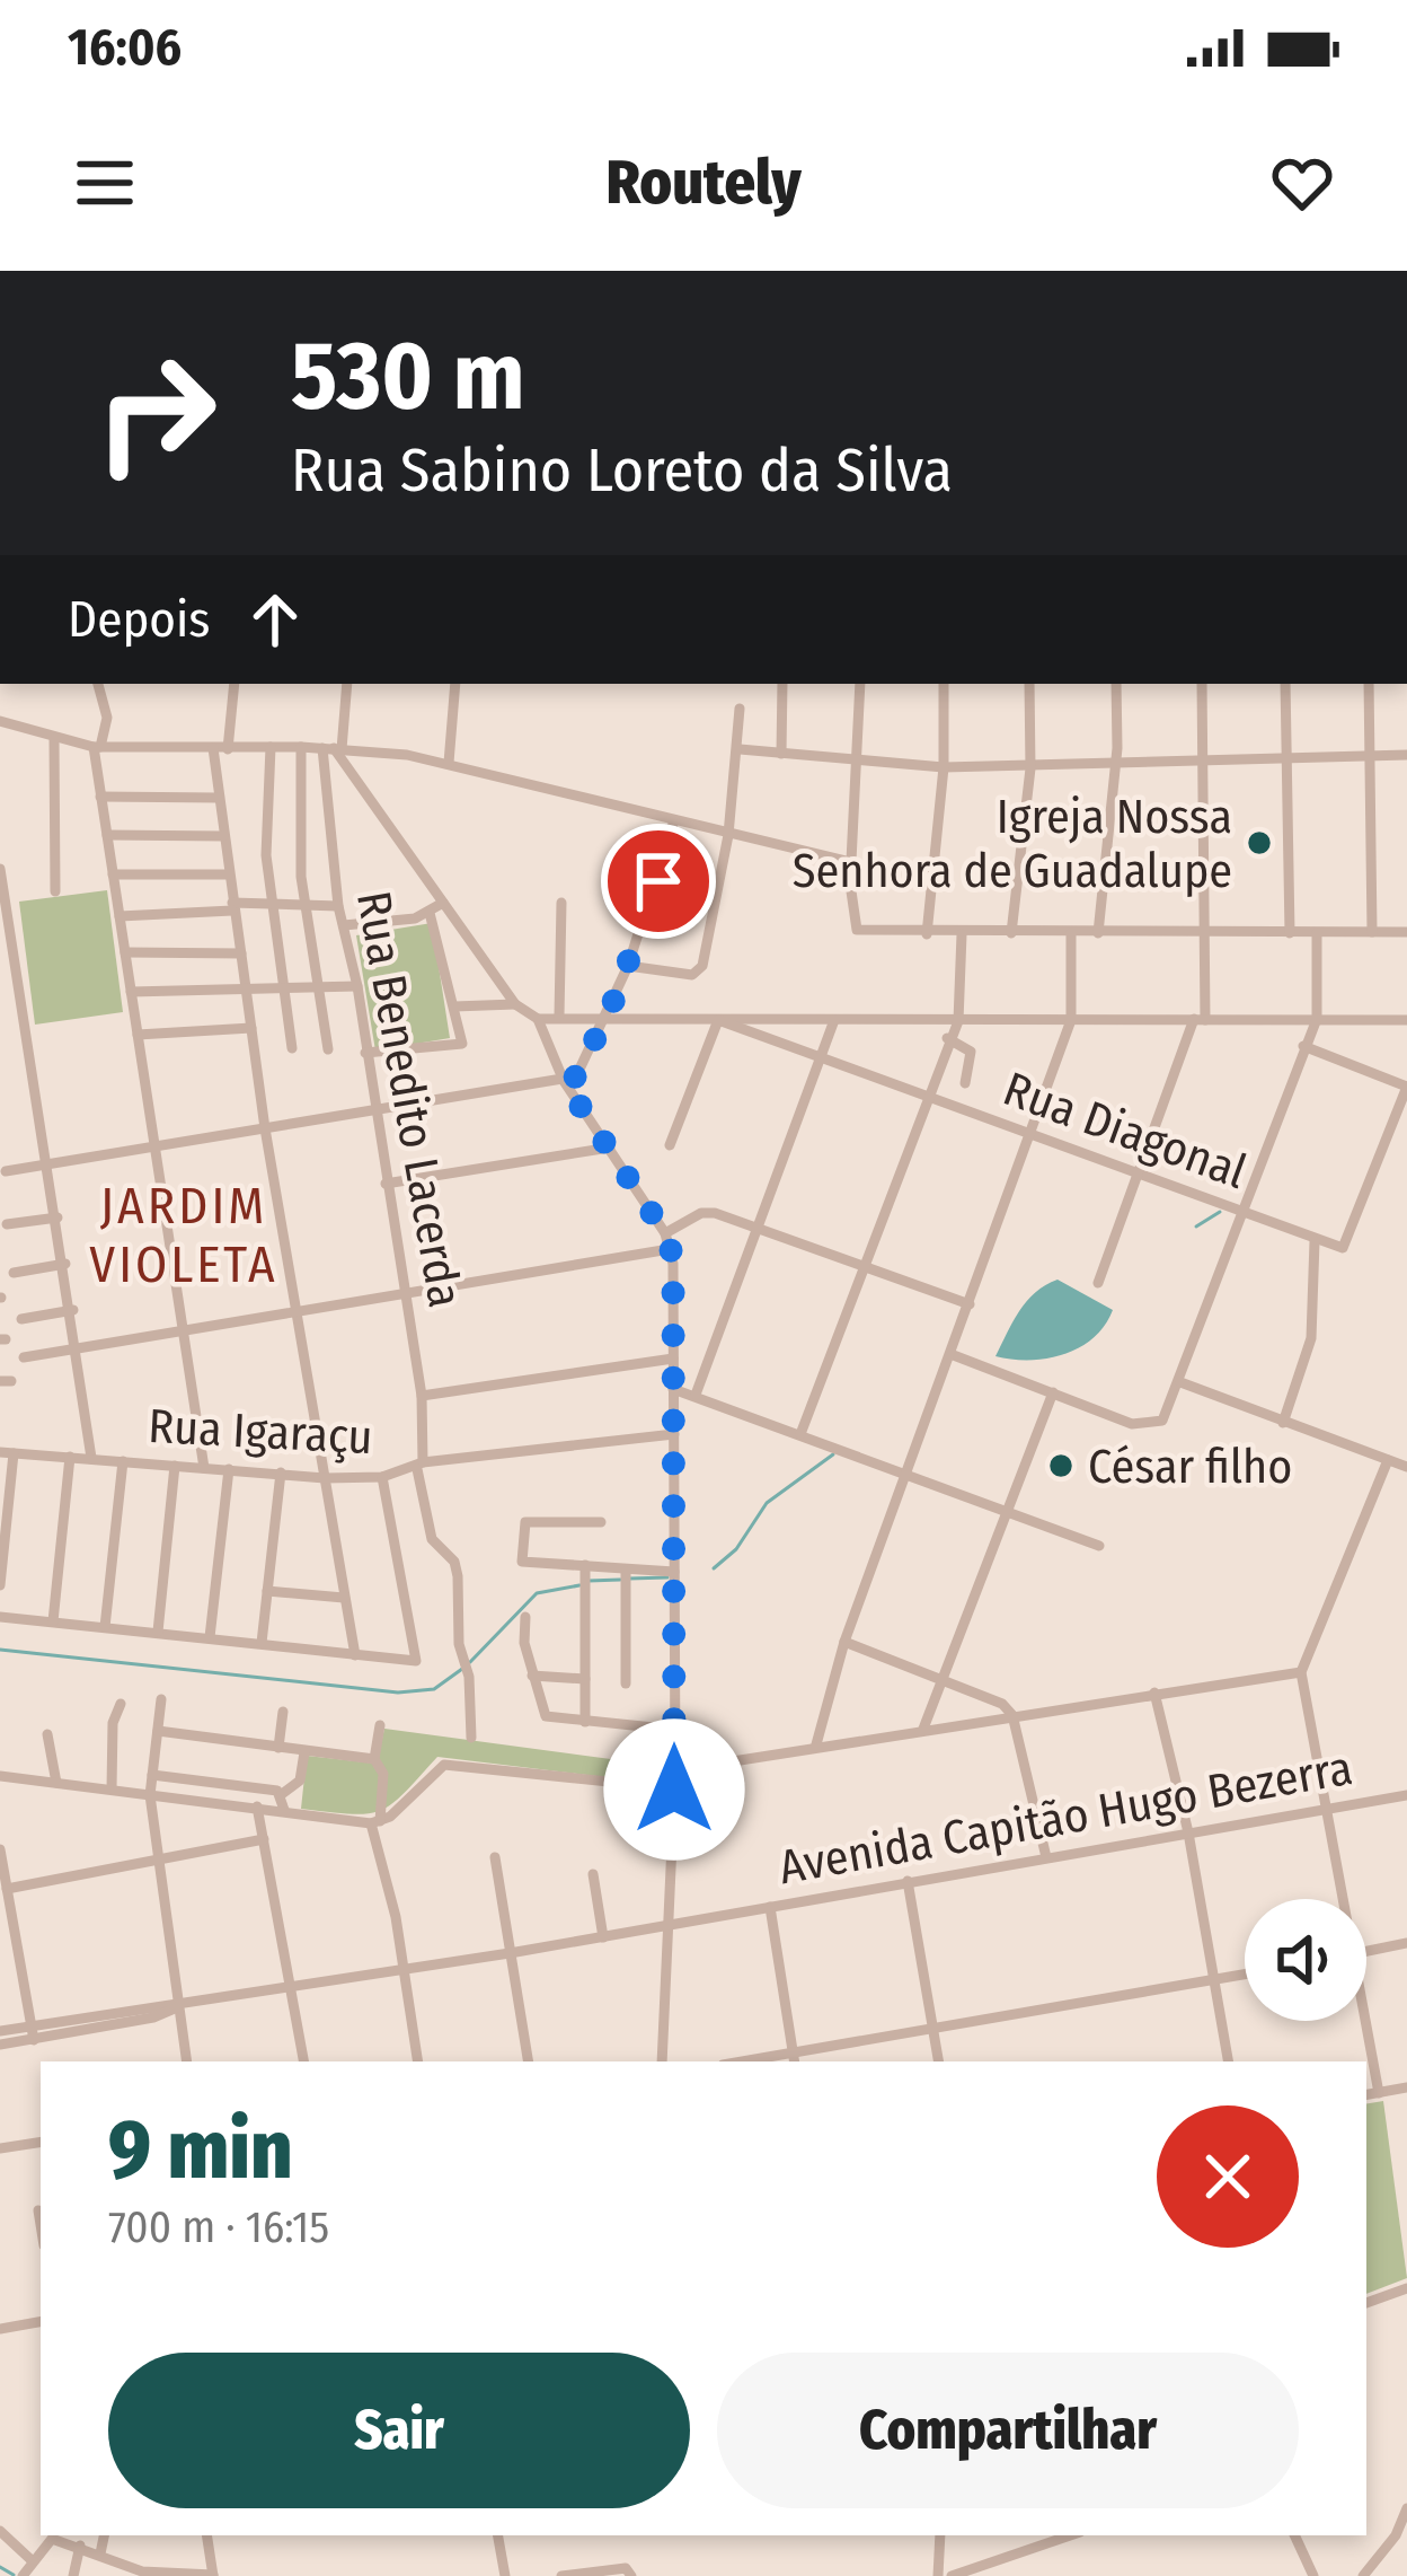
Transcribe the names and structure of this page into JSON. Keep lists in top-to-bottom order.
{
  "streets": {
    "street": [
      "Rua Benedito Lacerda",
      "Rua Diagonal",
      "Rua Igaraçu",
      "Avenida Capitão Hugo Bezerra"
    ]
  },
  "crossings": [
    ["Rua Benedito Lacerda", "Rua Igaraçu"]
  ],
  "districts": ["JARDIM VIOLETA"],
  "places": ["Igreja Nossa Senhora de Guadalupe", "César filho"],
  "page": {
    "status": "16:06",
    "header": "Routely",
    "turn": ["530 m", "Rua Sabino Loreto da Silva"],
    "then": "Depois",
    "heading": ["9 min", "700 m · 16:15"],
    "buttons": ["Sair", "Compartilhar"]
  }
}
